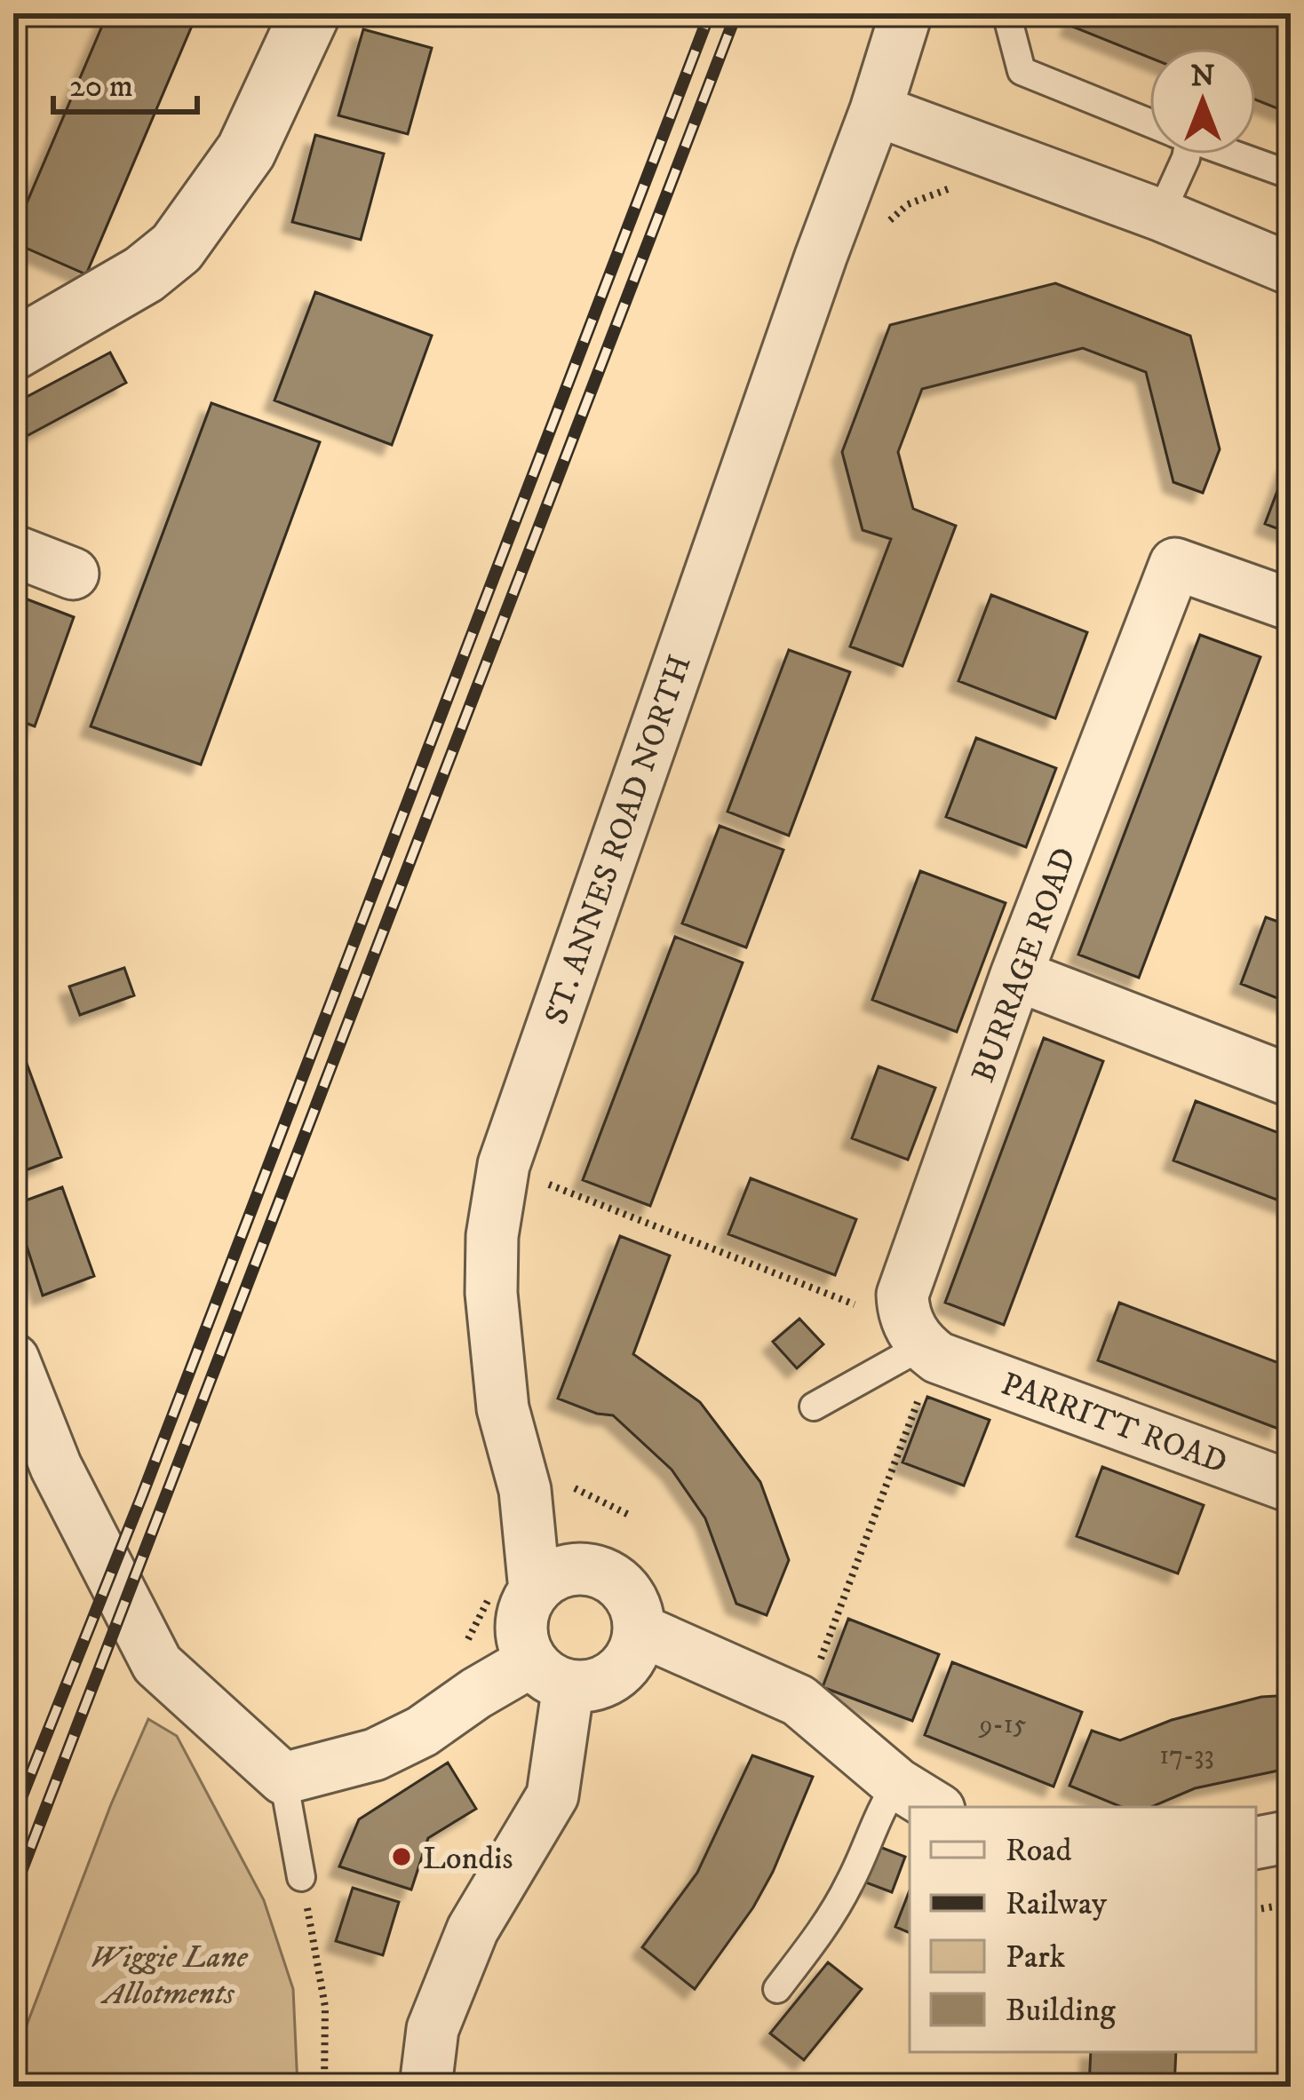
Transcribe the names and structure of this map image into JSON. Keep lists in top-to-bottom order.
{
  "streets": {
    "street": ["ST. ANNES ROAD NORTH", "BURRAGE ROAD", "PARRITT ROAD"]
  },
  "parks": ["Wiggie Lane Allotments"],
  "places": ["Londis"],
  "house_numbers": ["9-15", "17-33"],
  "legend": [
    "Road",
    "Railway",
    "Park",
    "Building"
  ],
  "scale_bar": "20 m",
  "north": "top"
}
